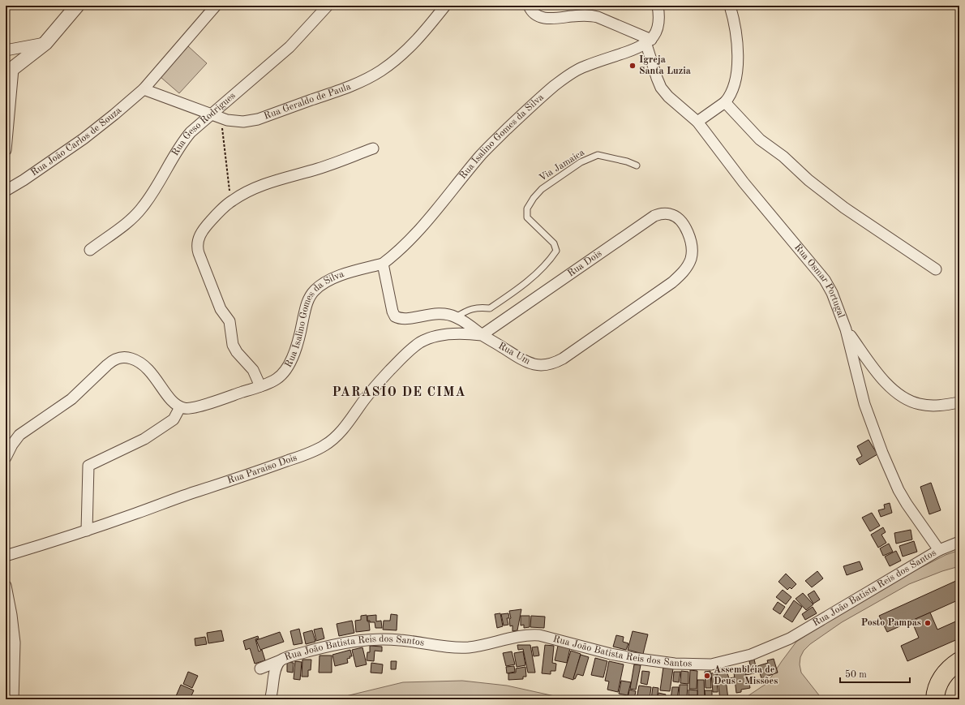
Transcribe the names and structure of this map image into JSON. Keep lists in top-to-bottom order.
{
  "streets": {
    "street": [
      "Rua Geraldo de Paula",
      "Rua Geso Rodrigues",
      "Rua Isalino Gomes da Silva",
      "Rua João Carlos de Souza",
      "Rua Dois",
      "Rua Osmar Portugal",
      "Rua Um",
      "Rua Paraiso Dois",
      "Rua João Batista Reis dos Santos"
    ],
    "lane": ["Via Jamaica"]
  },
  "crossings": [
    ["Rua Geraldo de Paula", "Rua Geso Rodrigues"],
    ["Rua Geraldo de Paula", "Rua João Carlos de Souza"],
    ["Rua Isalino Gomes da Silva", "Rua Osmar Portugal"],
    ["Rua Isalino Gomes da Silva", "Rua Um"],
    ["Via Jamaica", "Rua Um"],
    ["Rua Dois", "Rua Um"],
    ["Rua Dois", "Rua Paraiso Dois"],
    ["Rua Osmar Portugal", "Rua João Batista Reis dos Santos"],
    ["Rua Um", "Rua Paraiso Dois"]
  ],
  "districts": ["PARASÍO DE CIMA"],
  "places": ["Igreja Santa Luzia", "Posto Pampas", "Assembléia de Deus - Missões"],
  "scale_bar": "50 m"
}
